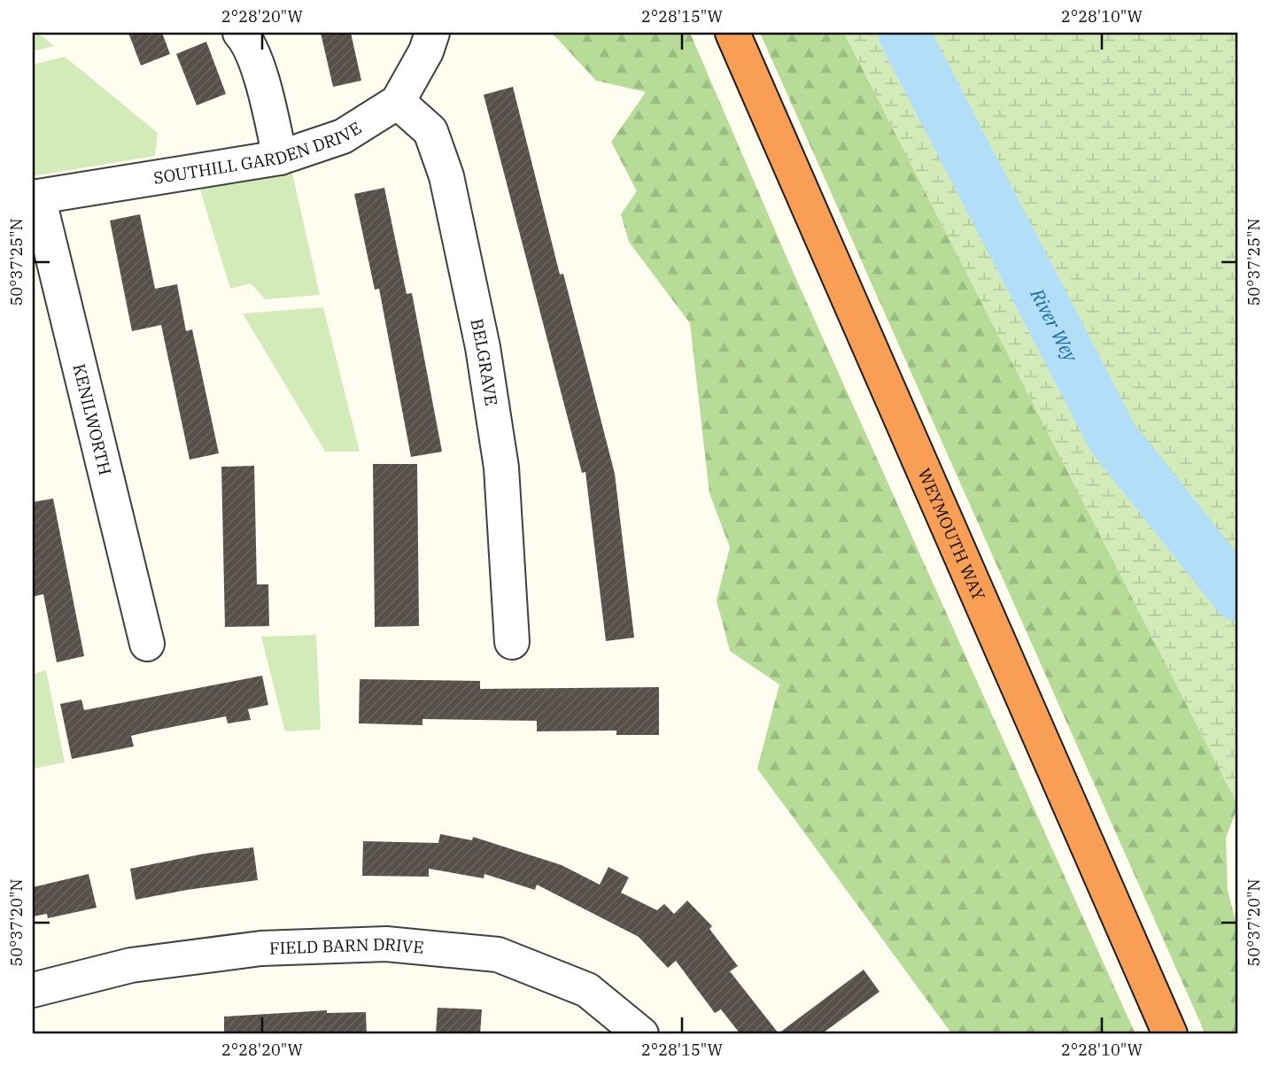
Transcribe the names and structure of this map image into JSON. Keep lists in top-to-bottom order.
{
  "streets": {
    "highway": ["WEYMOUTH WAY"],
    "street": [
      "SOUTHILL GARDEN DRIVE",
      "BELGRAVE",
      "KENILWORTH",
      "FIELD BARN DRIVE"
    ]
  },
  "crossings": [
    ["SOUTHILL GARDEN DRIVE", "BELGRAVE"],
    ["SOUTHILL GARDEN DRIVE", "KENILWORTH"]
  ],
  "water": ["River Wey"],
  "coordinates": [
    "2°28'20\"W",
    "2°28'15\"W",
    "2°28'10\"W",
    "50°37'25\"N",
    "50°37'20\"N"
  ]
}
